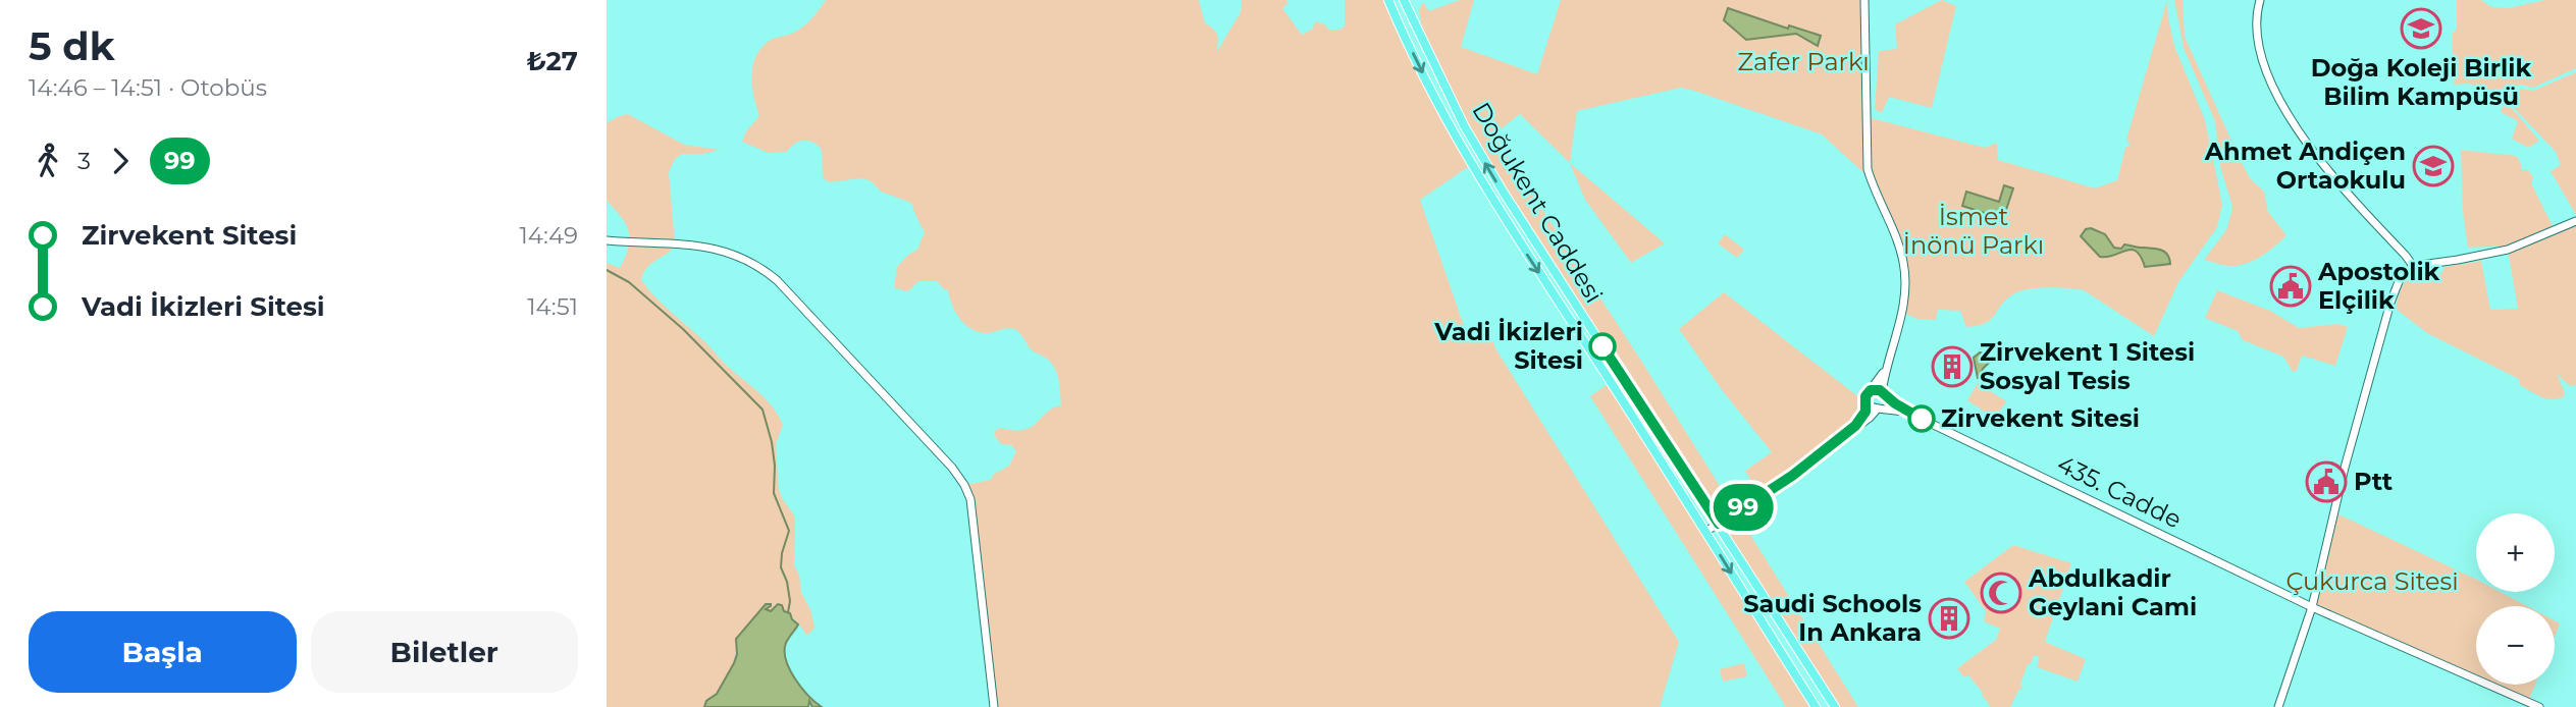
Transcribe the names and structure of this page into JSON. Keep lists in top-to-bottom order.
{
  "streets": {
    "main road": ["Doğukent Caddesi"],
    "street": ["435. Cadde"]
  },
  "parks": ["Zafer Parkı", "İsmet İnönü Parkı", "Çukurca Sitesi"],
  "places": {
    "school or university": ["Doğa Koleji Birlik Bilim Kampüsü", "Ahmet Andiçen Ortaokulu"],
    "public building": ["Apostolik Elçilik", "Ptt"],
    "other": ["Vadi İkizleri Sitesi", "Zirvekent Sitesi"],
    "building": ["Zirvekent 1 Sitesi Sosyal Tesis", "Saudi Schools In Ankara"],
    "mosque": ["Abdulkadir Geylani Cami"]
  },
  "lines": ["bus line 99"],
  "page": {
    "heading": ["5 dk", "14:46 – 14:51 · Otobüs", "₺27"],
    "on_map": "99",
    "legs": ["3", "99"],
    "list": [
      {
        "name": "Zirvekent Sitesi",
        "value": "14:49"
      },
      {
        "name": "Vadi İkizleri Sitesi",
        "value": "14:51"
      }
    ],
    "map_buttons": ["+", "−"],
    "buttons": ["Başla", "Biletler"]
  }
}
